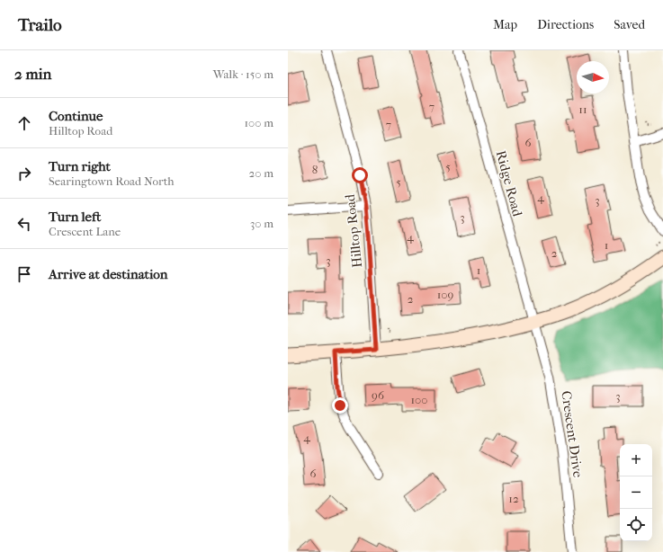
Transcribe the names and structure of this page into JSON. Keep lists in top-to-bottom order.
{
  "streets": {
    "street": ["Ridge Road", "Hilltop Road", "Crescent Drive"]
  },
  "crossings": [
    ["Ridge Road", "Crescent Drive"]
  ],
  "house_numbers": [
    "7",
    "11",
    "7",
    "6",
    "5",
    "8",
    "5",
    "4",
    "3",
    "3",
    "4",
    "1",
    "2",
    "3",
    "1",
    "109",
    "2",
    "96",
    "3",
    "100",
    "4",
    "6",
    "12"
  ],
  "north": "right",
  "page": {
    "header": "Trailo",
    "nav": ["Map", "Directions", "Saved"],
    "heading": ["2 min", "Walk · 150 m"],
    "list": [
      ["Continue", "Hilltop Road", "100 m"],
      ["Turn right", "Searingtown Road North", "20 m"],
      ["Turn left", "Crescent Lane", "30 m"],
      "Arrive at destination"
    ],
    "map_buttons": ["+", "−"]
  }
}
